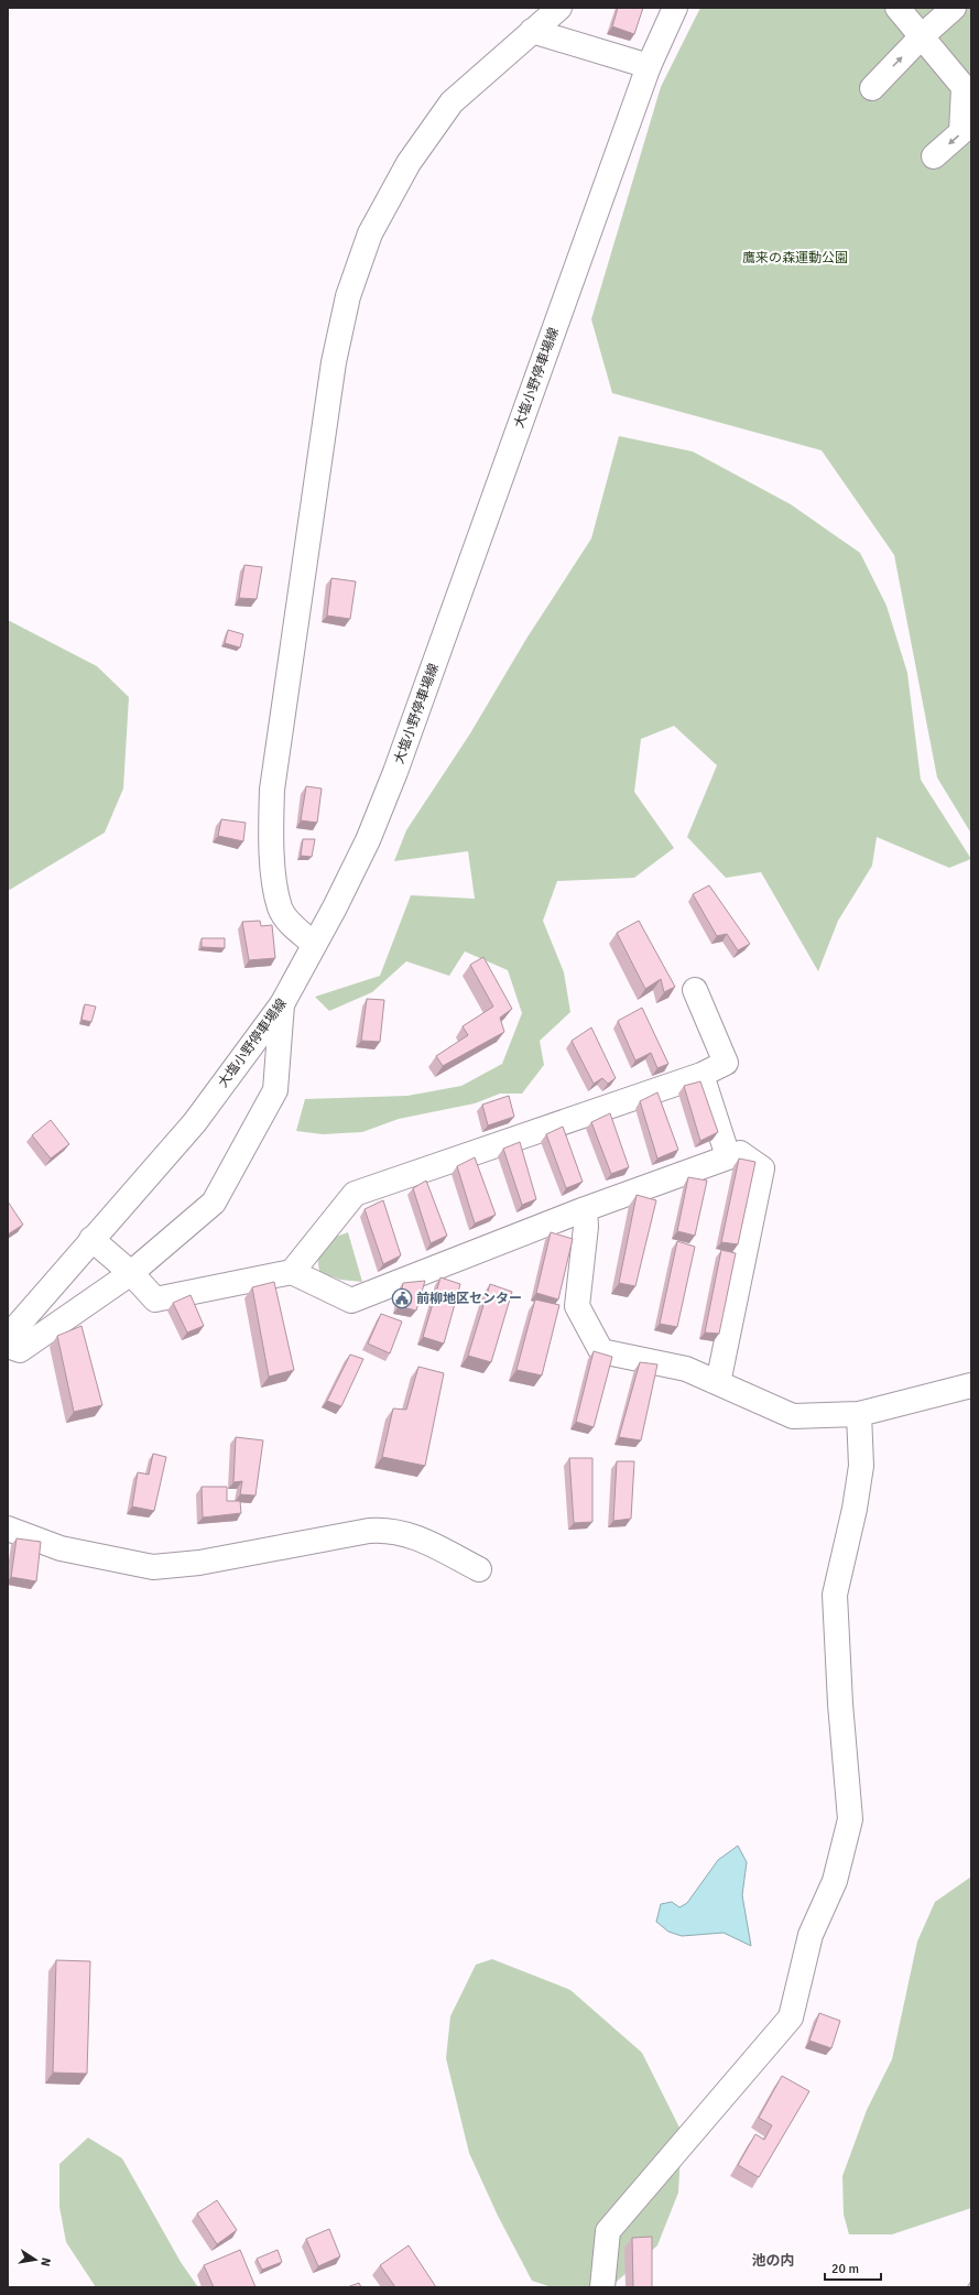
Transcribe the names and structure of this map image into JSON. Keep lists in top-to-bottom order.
{
  "streets": {
    "street": ["大塩小野停車場線"]
  },
  "districts": ["池の内"],
  "parks": ["鷹来の森運動公園"],
  "places": {
    "public building": ["前柳地区センター"]
  },
  "scale_bar": "20 m",
  "north": "right"
}
